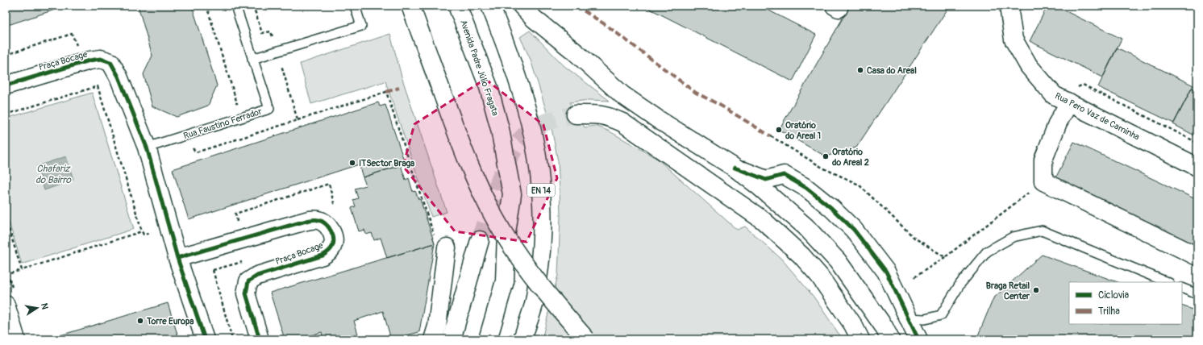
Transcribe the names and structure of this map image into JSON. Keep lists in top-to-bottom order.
{
  "streets": {
    "main road": [
      "Praça Bocage",
      "Avenida Padre Júlio Fragata",
      "Rua Pero Vaz de Caminha",
      "EN 14"
    ],
    "lane": ["Rua Faustino Ferrador"]
  },
  "crossings": [
    ["Praça Bocage", "Rua Faustino Ferrador"]
  ],
  "water": ["Chafariz do Bairro"],
  "places": [
    "Casa do Areal",
    "Oratório do Areal 1",
    "Oratório do Areal 2",
    "ITSector Braga",
    "Braga Retail Center",
    "Torre Europa"
  ],
  "legend": ["Ciclovia", "Trilha"],
  "north": "right"
}
